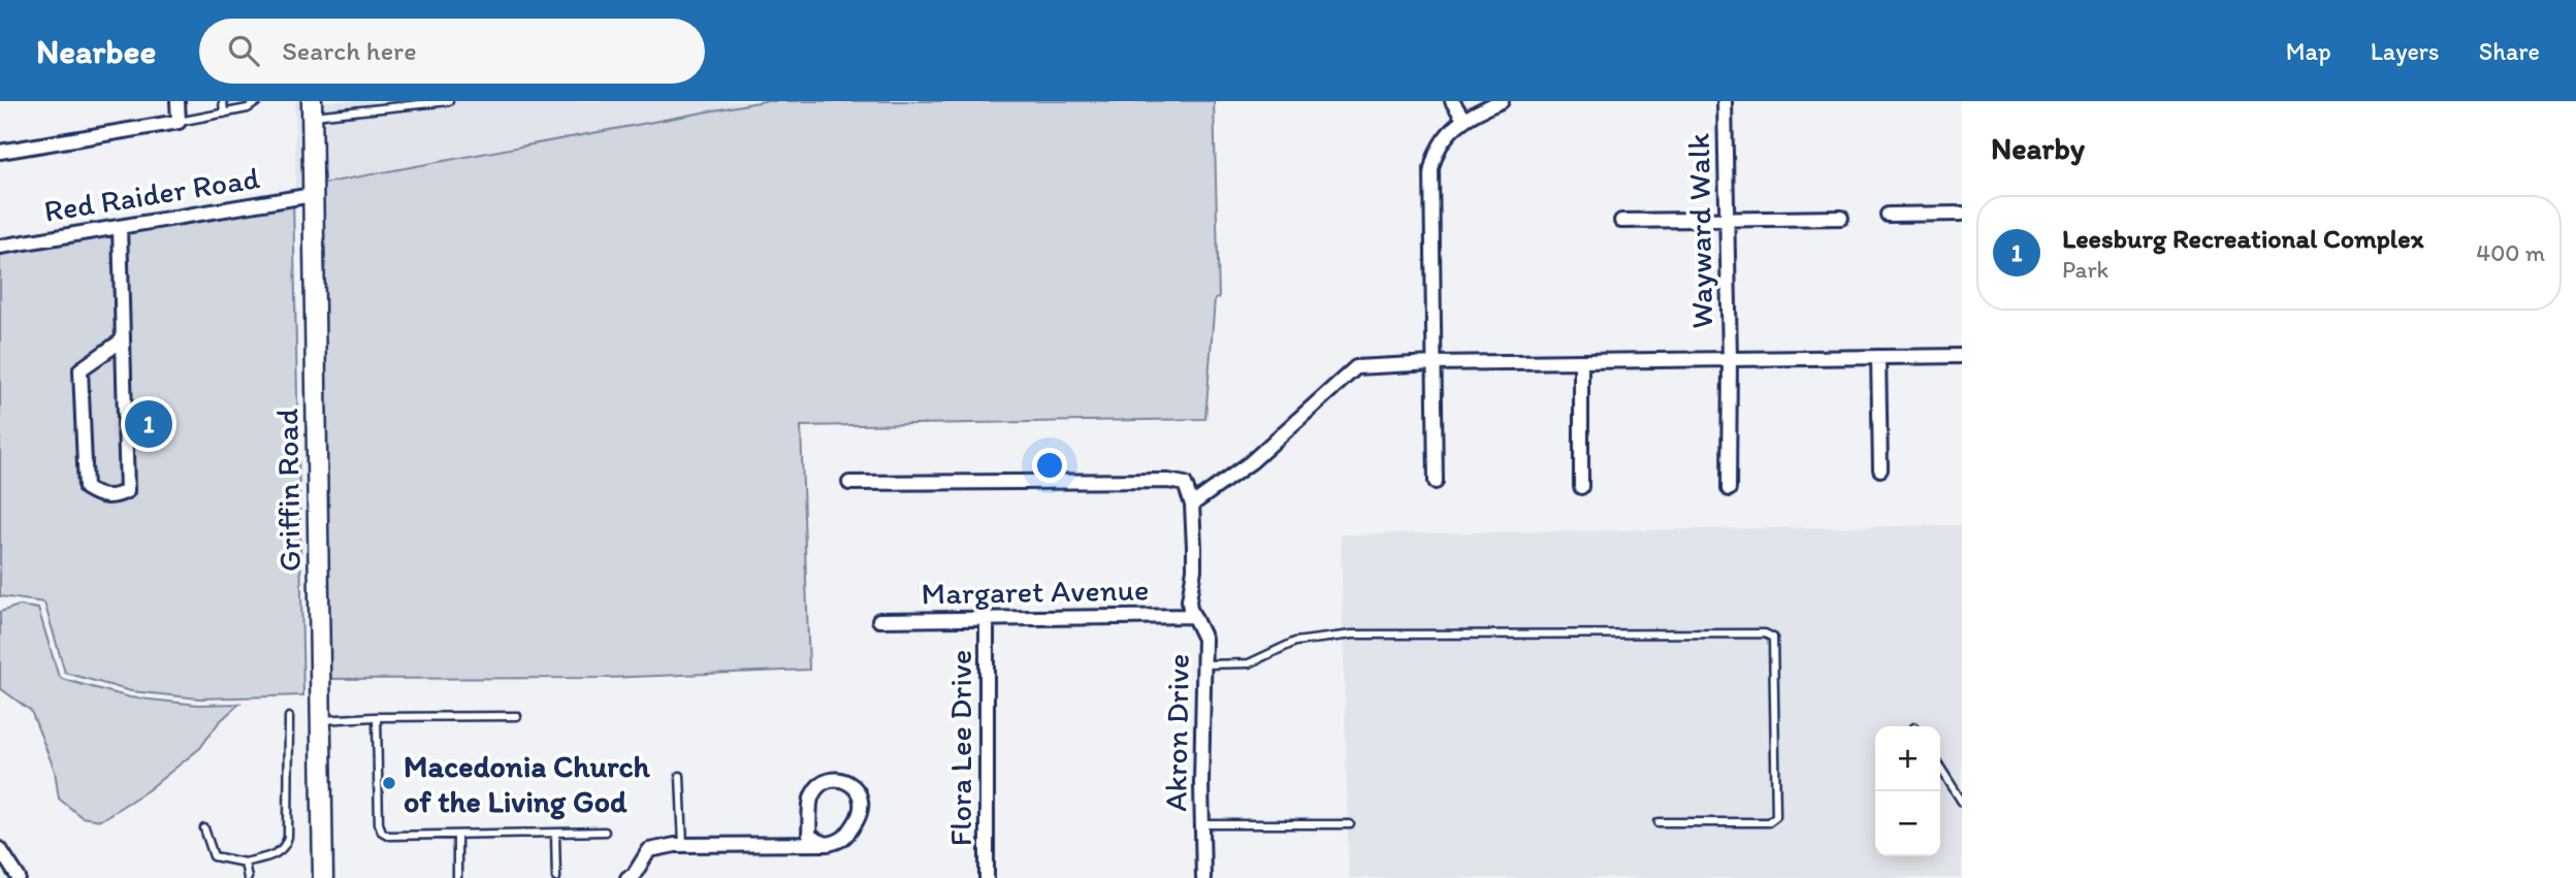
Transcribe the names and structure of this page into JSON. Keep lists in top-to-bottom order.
{
  "streets": {
    "street": [
      "Red Raider Road",
      "Wayward Walk",
      "Griffin Road",
      "Margaret Avenue",
      "Akron Drive",
      "Flora Lee Drive"
    ]
  },
  "crossings": [
    ["Red Raider Road", "Griffin Road"],
    ["Margaret Avenue", "Akron Drive"],
    ["Margaret Avenue", "Flora Lee Drive"]
  ],
  "places": ["Macedonia Church of the Living God"],
  "page": {
    "header": "Nearbee",
    "search": "Search here",
    "nav": ["Map", "Layers", "Share"],
    "heading": "Nearby",
    "list": [
      {
        "mark": "1",
        "name": "Leesburg Recreational Complex",
        "note": "Park",
        "value": "400 m"
      }
    ],
    "pins": "1",
    "map_buttons": ["+", "−"]
  }
}
